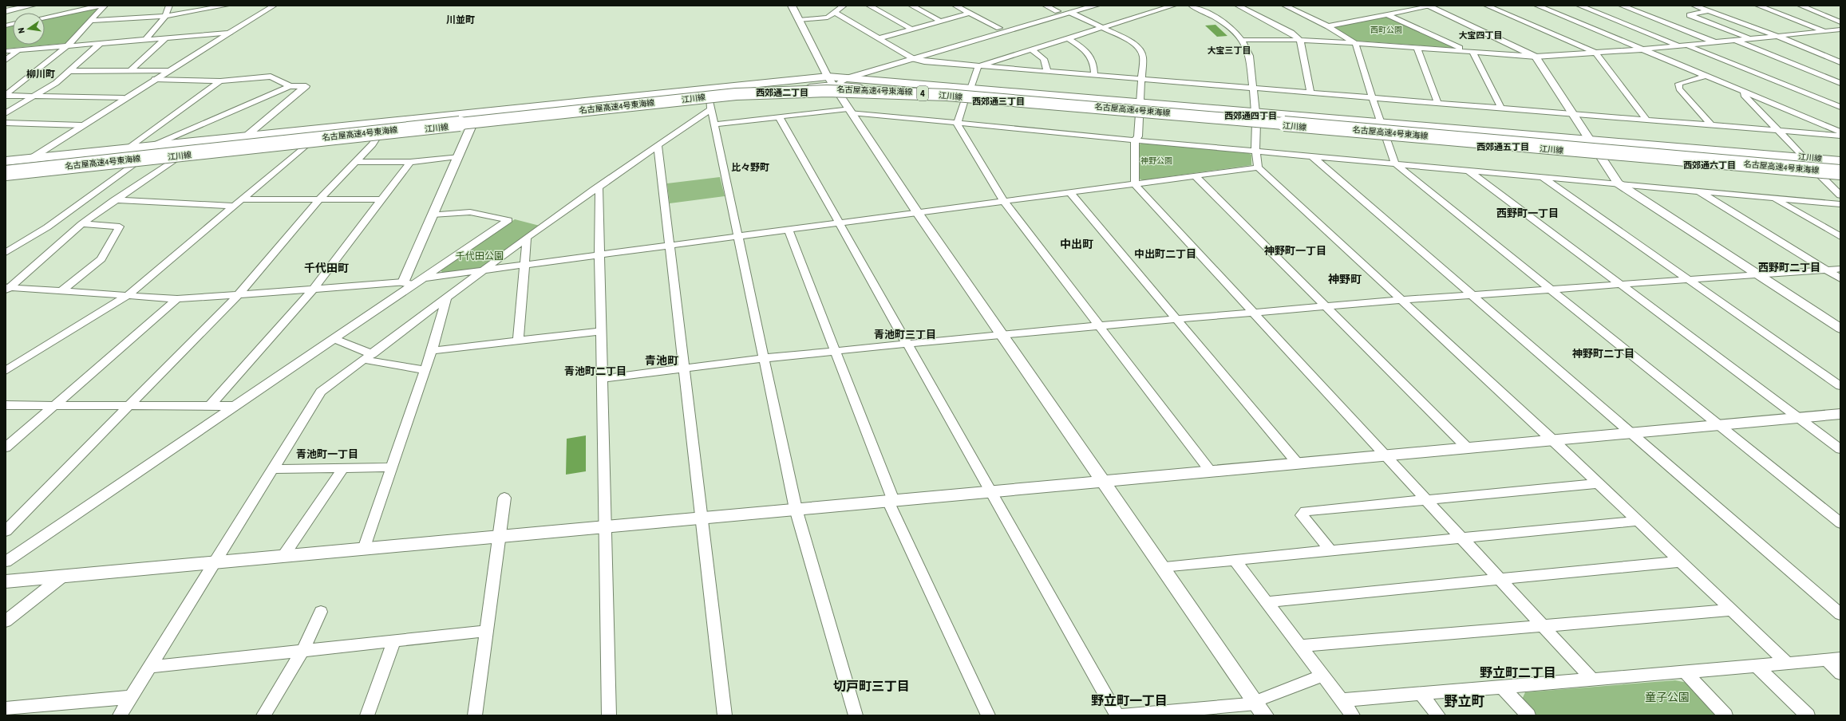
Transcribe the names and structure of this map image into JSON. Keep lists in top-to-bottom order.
{
  "streets": {
    "highway": ["名古屋高速4号東海線", "4"],
    "main road": ["江川線"]
  },
  "crossings": [
    ["名古屋高速4号東海線", "江川線"]
  ],
  "districts": [
    "川並町",
    "大宝四丁目",
    "大宝三丁目",
    "柳川町",
    "西郊通二丁目",
    "西郊通三丁目",
    "西郊通四丁目",
    "西郊通五丁目",
    "西郊通六丁目",
    "比々野町",
    "西野町一丁目",
    "中出町",
    "神野町一丁目",
    "中出町二丁目",
    "西野町二丁目",
    "千代田町",
    "神野町",
    "青池町三丁目",
    "神野町二丁目",
    "青池町",
    "青池町二丁目",
    "青池町一丁目",
    "野立町二丁目",
    "切戸町三丁目",
    "野立町一丁目",
    "野立町"
  ],
  "parks": [
    "西町公園",
    "神野公園",
    "千代田公園",
    "童子公園"
  ],
  "north": "left"
}
